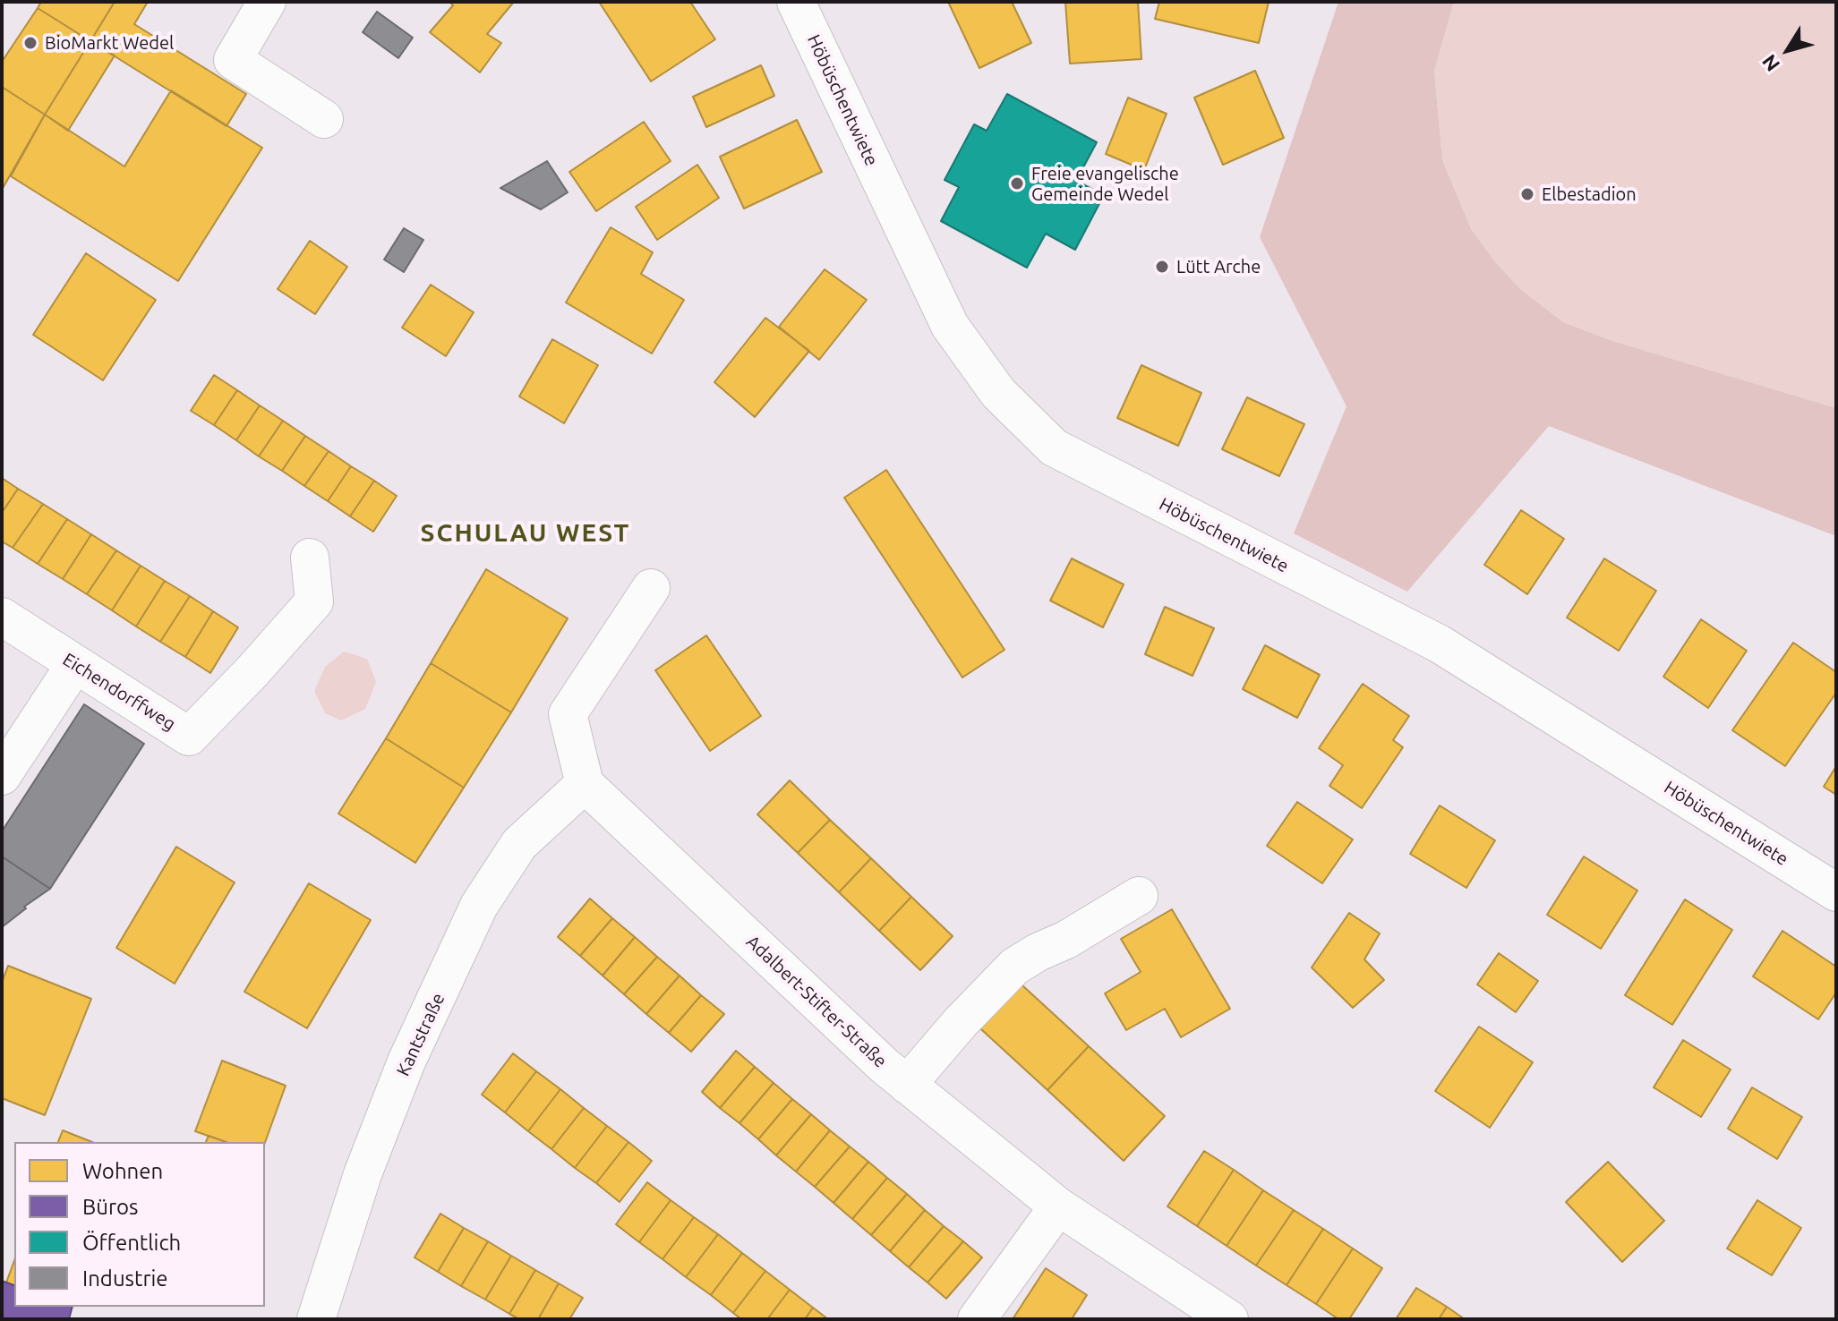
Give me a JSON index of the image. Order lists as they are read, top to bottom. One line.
{"streets":{"street":["Höbüschentwiete","Eichendorffweg","Adalbert-Stifter-Straße","Kantstraße"]},"crossings":[["Adalbert-Stifter-Straße","Kantstraße"]],"districts":["SCHULAU WEST"],"places":["BioMarkt Wedel","Freie evangelische Gemeinde Wedel","Elbestadion","Lütt Arche"],"legend":["Wohnen","Büros","Öffentlich","Industrie"],"north":"bottom left"}
